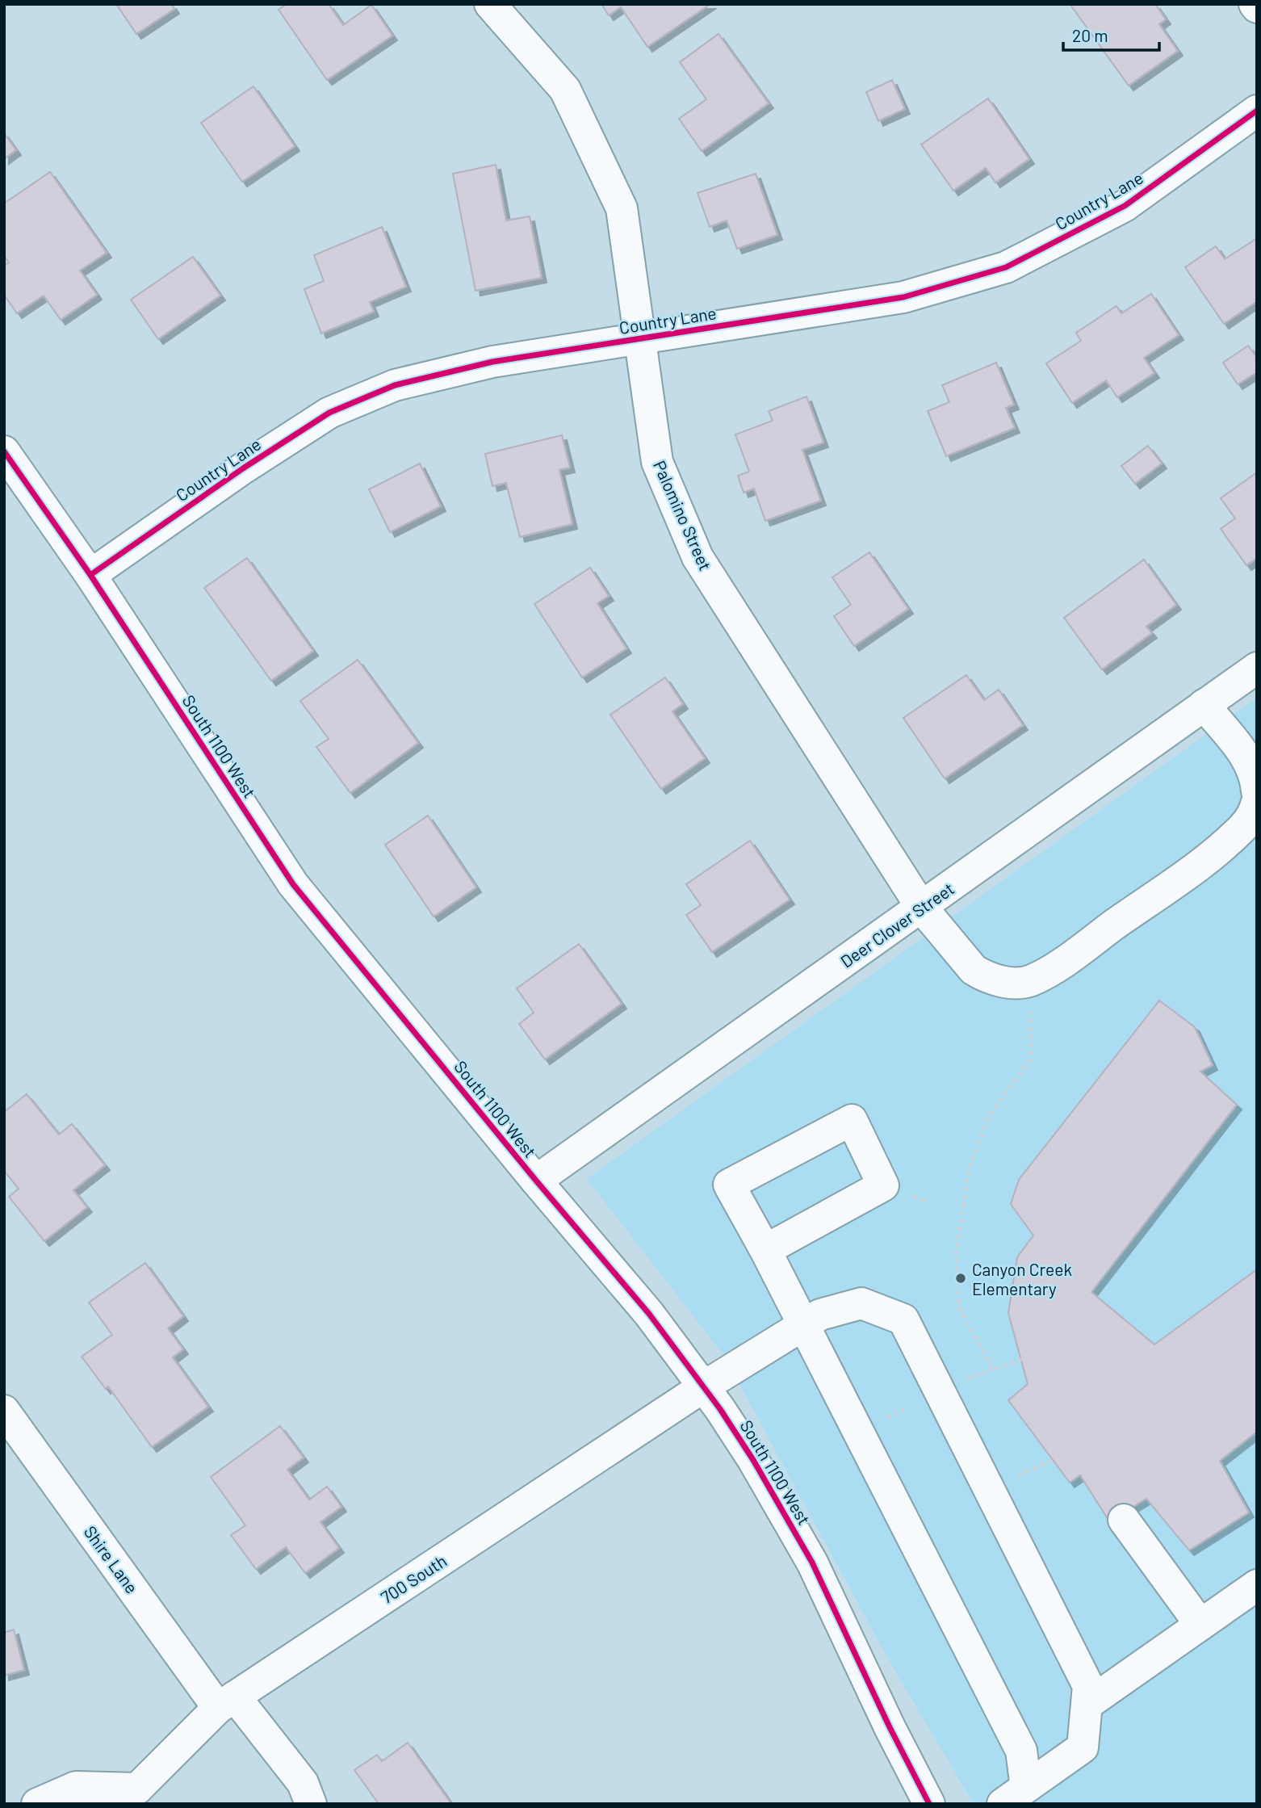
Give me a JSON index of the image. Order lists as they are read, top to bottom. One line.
{"streets":{"street":["Country Lane","Palomino Street","South 1100 West","Deer Clover Street","Shire Lane","700 South"]},"crossings":[["Country Lane","Palomino Street"],["Country Lane","South 1100 West"],["Palomino Street","Deer Clover Street"],["South 1100 West","Deer Clover Street"],["South 1100 West","700 South"],["Shire Lane","700 South"]],"places":["Canyon Creek Elementary"],"scale_bar":"20 m"}
